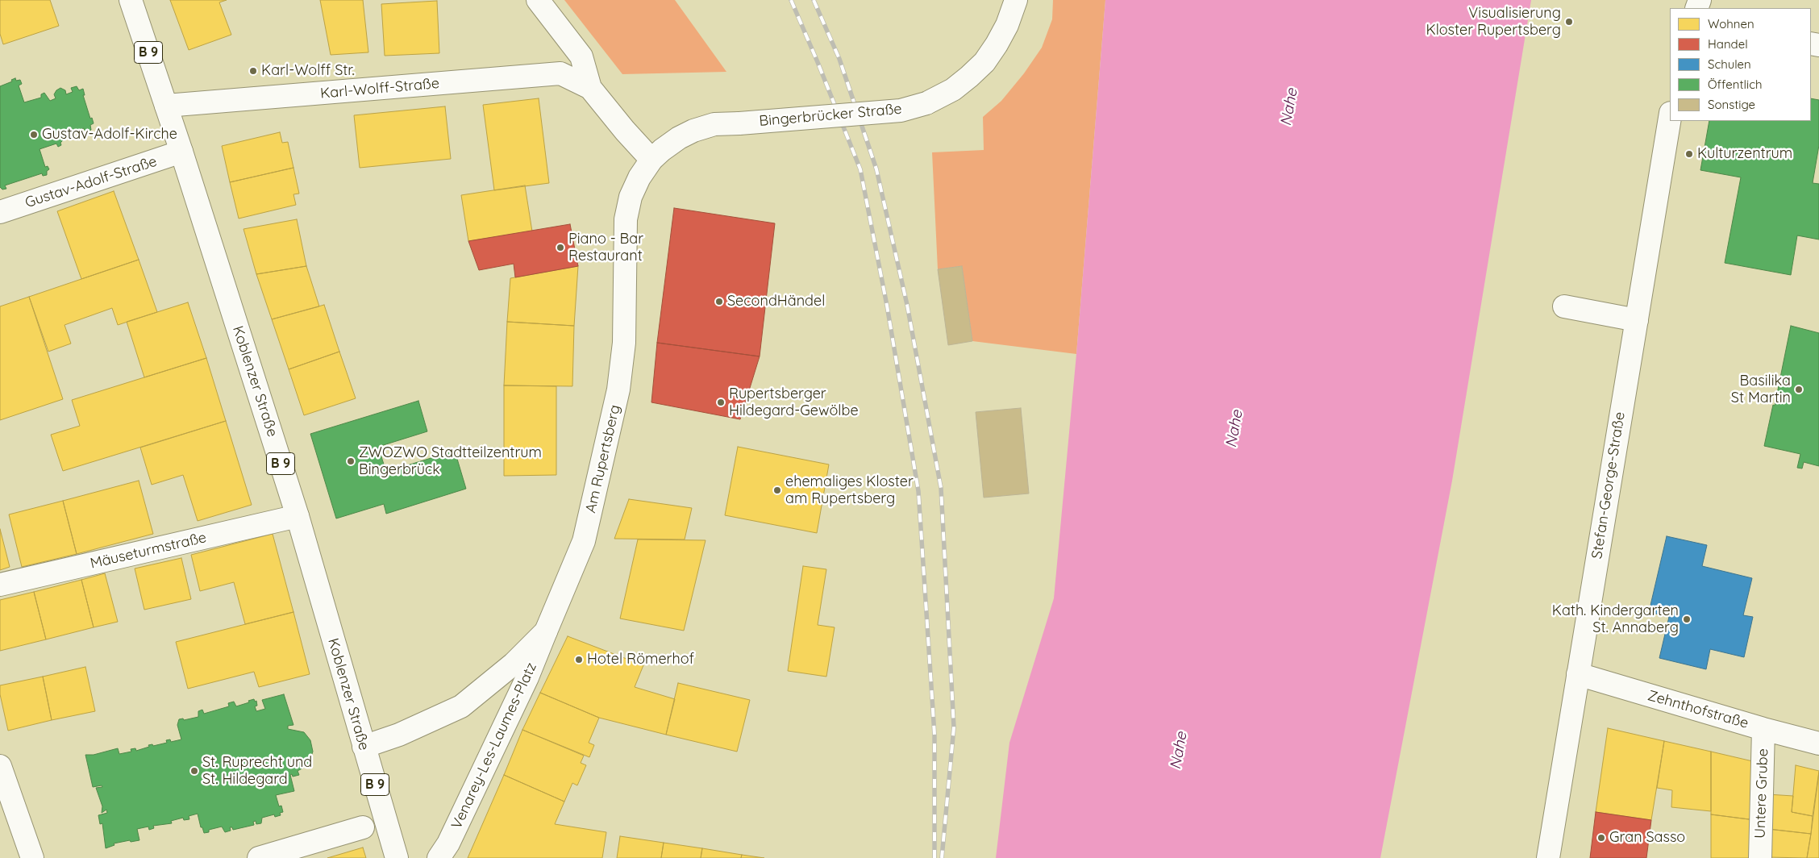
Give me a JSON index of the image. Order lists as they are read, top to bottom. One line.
{"streets":{"main road":["B 9","Karl-Wolff-Straße","Bingerbrücker Straße","Gustav-Adolf-Straße","Koblenzer Straße","Am Rupertsberg","Stefan-George-Straße","Mäuseturmstraße","Zehnthofstraße","Venarey-Les-Laumes-Platz","Untere Grube"]},"crossings":[["Karl-Wolff-Straße","Koblenzer Straße"],["Bingerbrücker Straße","Am Rupertsberg"],["Gustav-Adolf-Straße","Koblenzer Straße"],["Koblenzer Straße","Am Rupertsberg"],["Koblenzer Straße","Mäuseturmstraße"],["Am Rupertsberg","Venarey-Les-Laumes-Platz"],["Stefan-George-Straße","Zehnthofstraße"],["Zehnthofstraße","Untere Grube"]],"water":["Nahe"],"places":["Visualisierung Kloster Rupertsberg","Karl-Wolff Str.","Gustav-Adolf-Kirche","Kulturzentrum","Piano - Bar Restaurant","SecondHändel","Basilika St Martin","Rupertsberger Hildegard-Gewölbe","ZWOZWO Stadtteilzentrum Bingerbrück","ehemaliges Kloster am Rupertsberg","Kath. Kindergarten St. Annaberg","Hotel Römerhof","St. Ruprecht und St. Hildegard","Gran Sasso"],"legend":["Wohnen","Handel","Schulen","Öffentlich","Sonstige"]}
